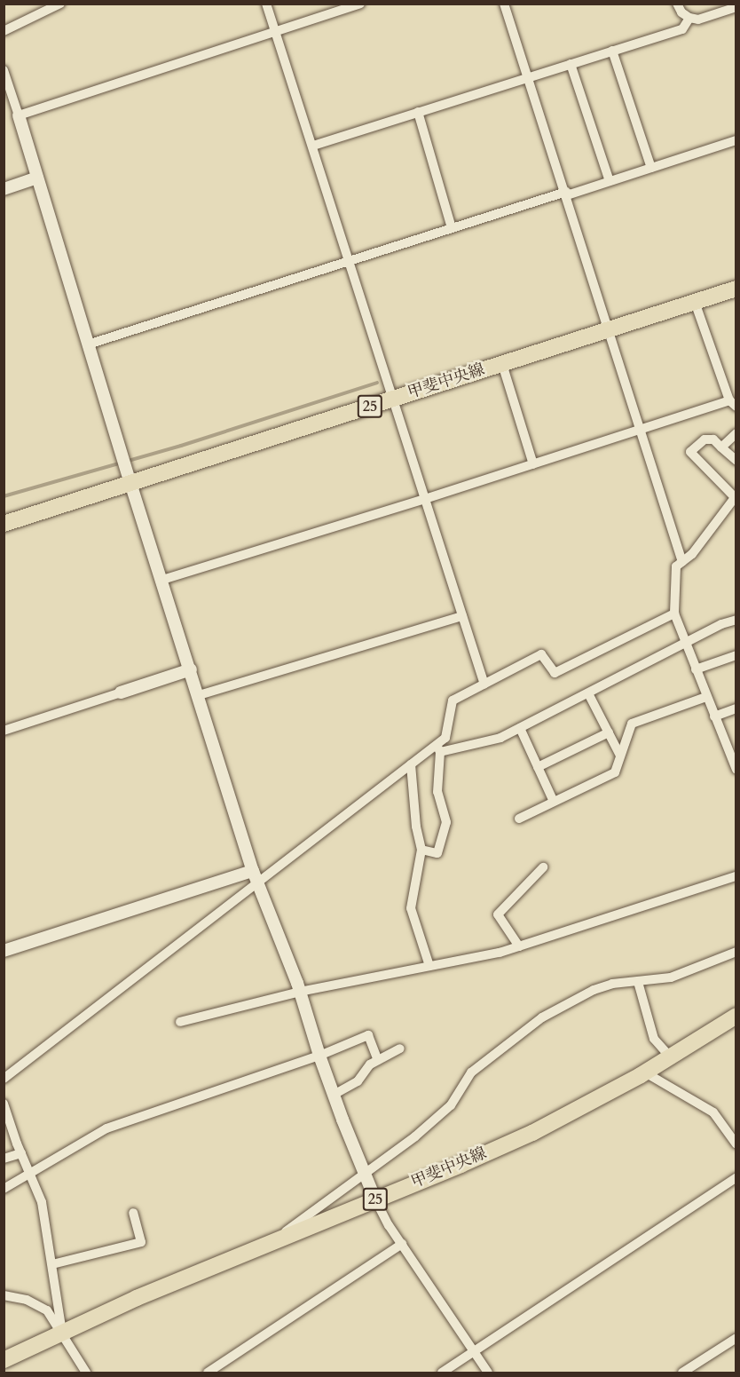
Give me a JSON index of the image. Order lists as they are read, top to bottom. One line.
{"streets":{"main road":["甲斐中央線","25"]}}
